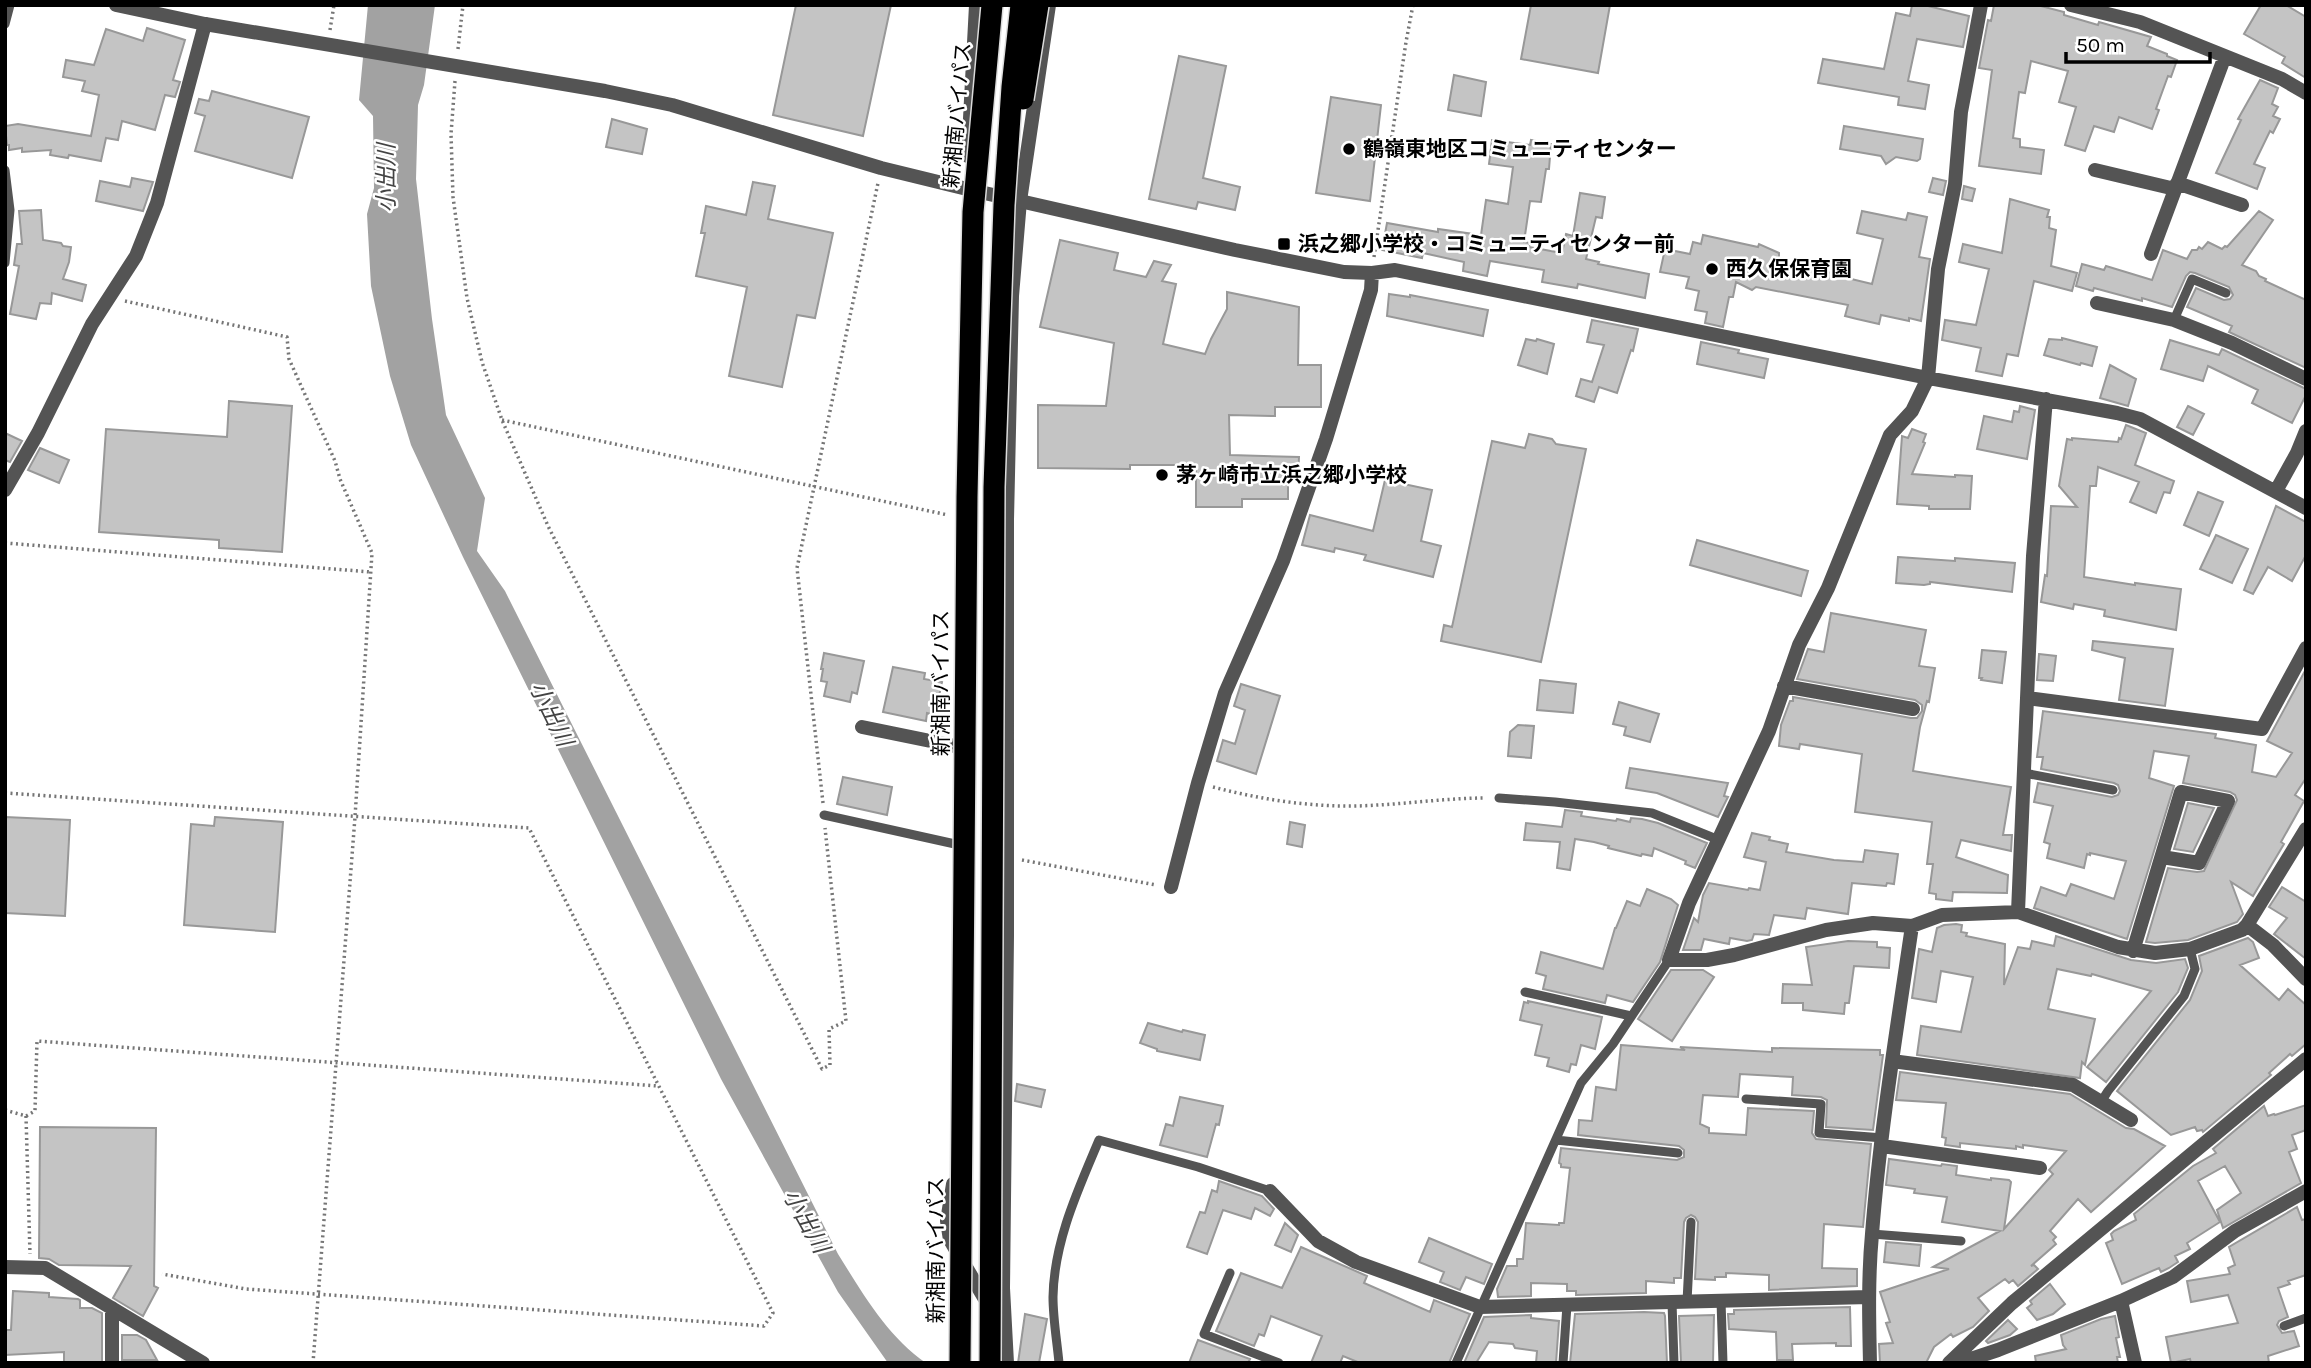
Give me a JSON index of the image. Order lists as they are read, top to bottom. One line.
{"streets":{"highway":["新湘南バイパス"]},"water":["小出川"],"places":{"other":["鶴嶺東地区コミュニティセンター","西久保保育園","茅ヶ崎市立浜之郷小学校"],"transit":["浜之郷小学校・コミュニティセンター前"]},"scale_bar":"50 m"}
